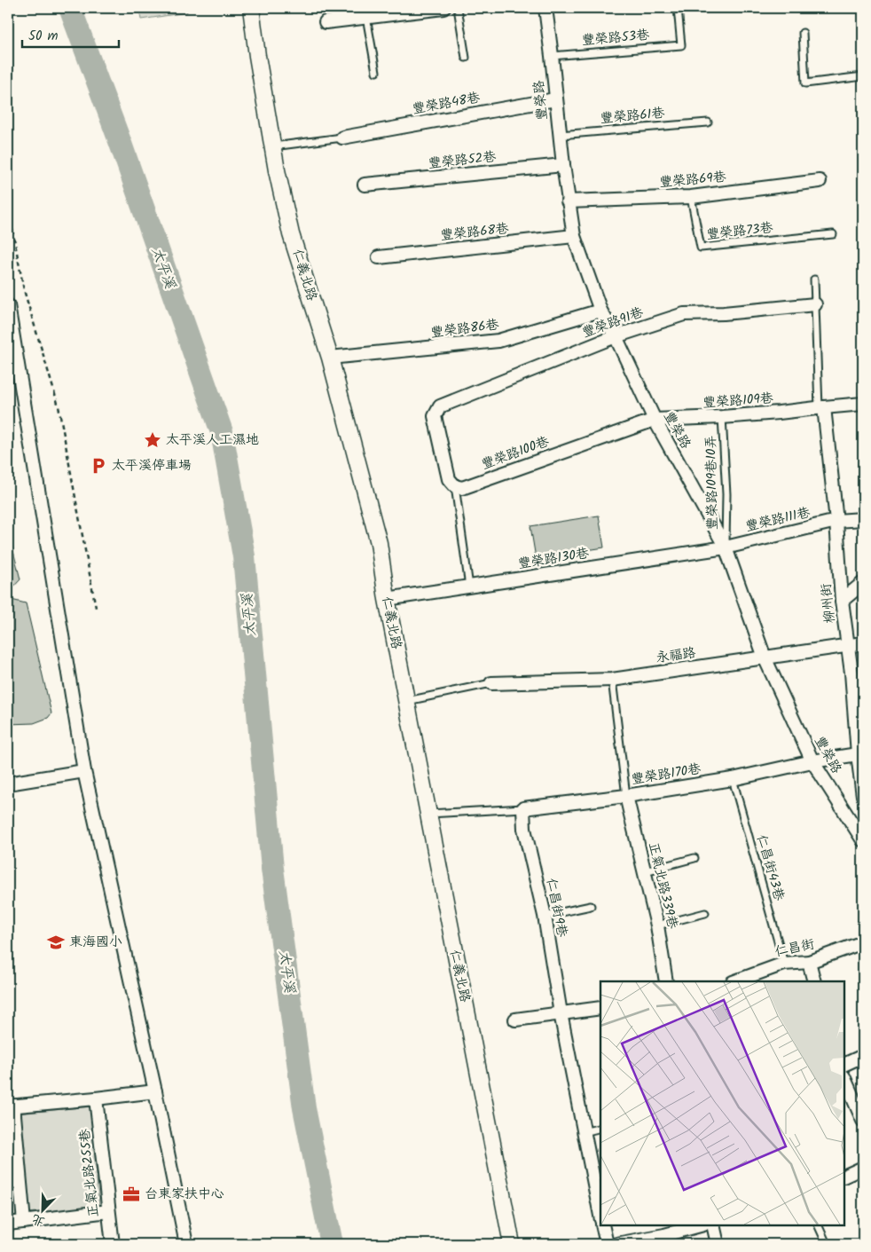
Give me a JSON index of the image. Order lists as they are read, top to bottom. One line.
{"streets":{"street":["豐榮路","豐榮路48巷","豐榮路52巷","豐榮路69巷","豐榮路68巷","仁義北路","豐榮路91巷","豐榮路86巷","豐榮路109巷","豐榮路100巷","豐榮路111巷","豐榮路130巷","柳州街","永福路","豐榮路170巷","正氣北路339巷","仁昌街9巷","仁昌街","正氣北路255巷"],"lane":["豐榮路53巷","豐榮路61巷","豐榮路73巷","豐榮路109巷10弄","仁昌街43巷"]},"crossings":[["豐榮路53巷","豐榮路"],["豐榮路","豐榮路48巷"],["豐榮路","豐榮路61巷"],["豐榮路","豐榮路52巷"],["豐榮路","豐榮路69巷"],["豐榮路","豐榮路68巷"],["豐榮路","豐榮路91巷"],["豐榮路","豐榮路86巷"],["豐榮路","豐榮路109巷"],["豐榮路","豐榮路100巷"],["豐榮路","豐榮路109巷10弄"],["豐榮路","豐榮路111巷"],["豐榮路","豐榮路130巷"],["豐榮路","永福路"],["豐榮路","豐榮路170巷"],["豐榮路69巷","豐榮路73巷"],["仁義北路","豐榮路86巷"],["仁義北路","豐榮路130巷"],["豐榮路91巷","豐榮路100巷"],["豐榮路109巷","豐榮路100巷"],["豐榮路109巷","豐榮路109巷10弄"],["豐榮路109巷","柳州街"],["豐榮路109巷10弄","豐榮路111巷"],["豐榮路109巷10弄","豐榮路130巷"],["豐榮路111巷","豐榮路130巷"],["豐榮路111巷","柳州街"],["柳州街","永福路"],["柳州街","豐榮路170巷"],["豐榮路170巷","仁昌街43巷"],["豐榮路170巷","正氣北路339巷"],["豐榮路170巷","仁昌街9巷"],["仁昌街43巷","仁昌街"]],"water":["太平溪"],"places":{"place":["太平溪人工濕地"],"parking":["太平溪停車場"],"school or university":["東海國小"],"office":["台東家扶中心"]},"scale_bar":"50 m","north":"bottom left"}
